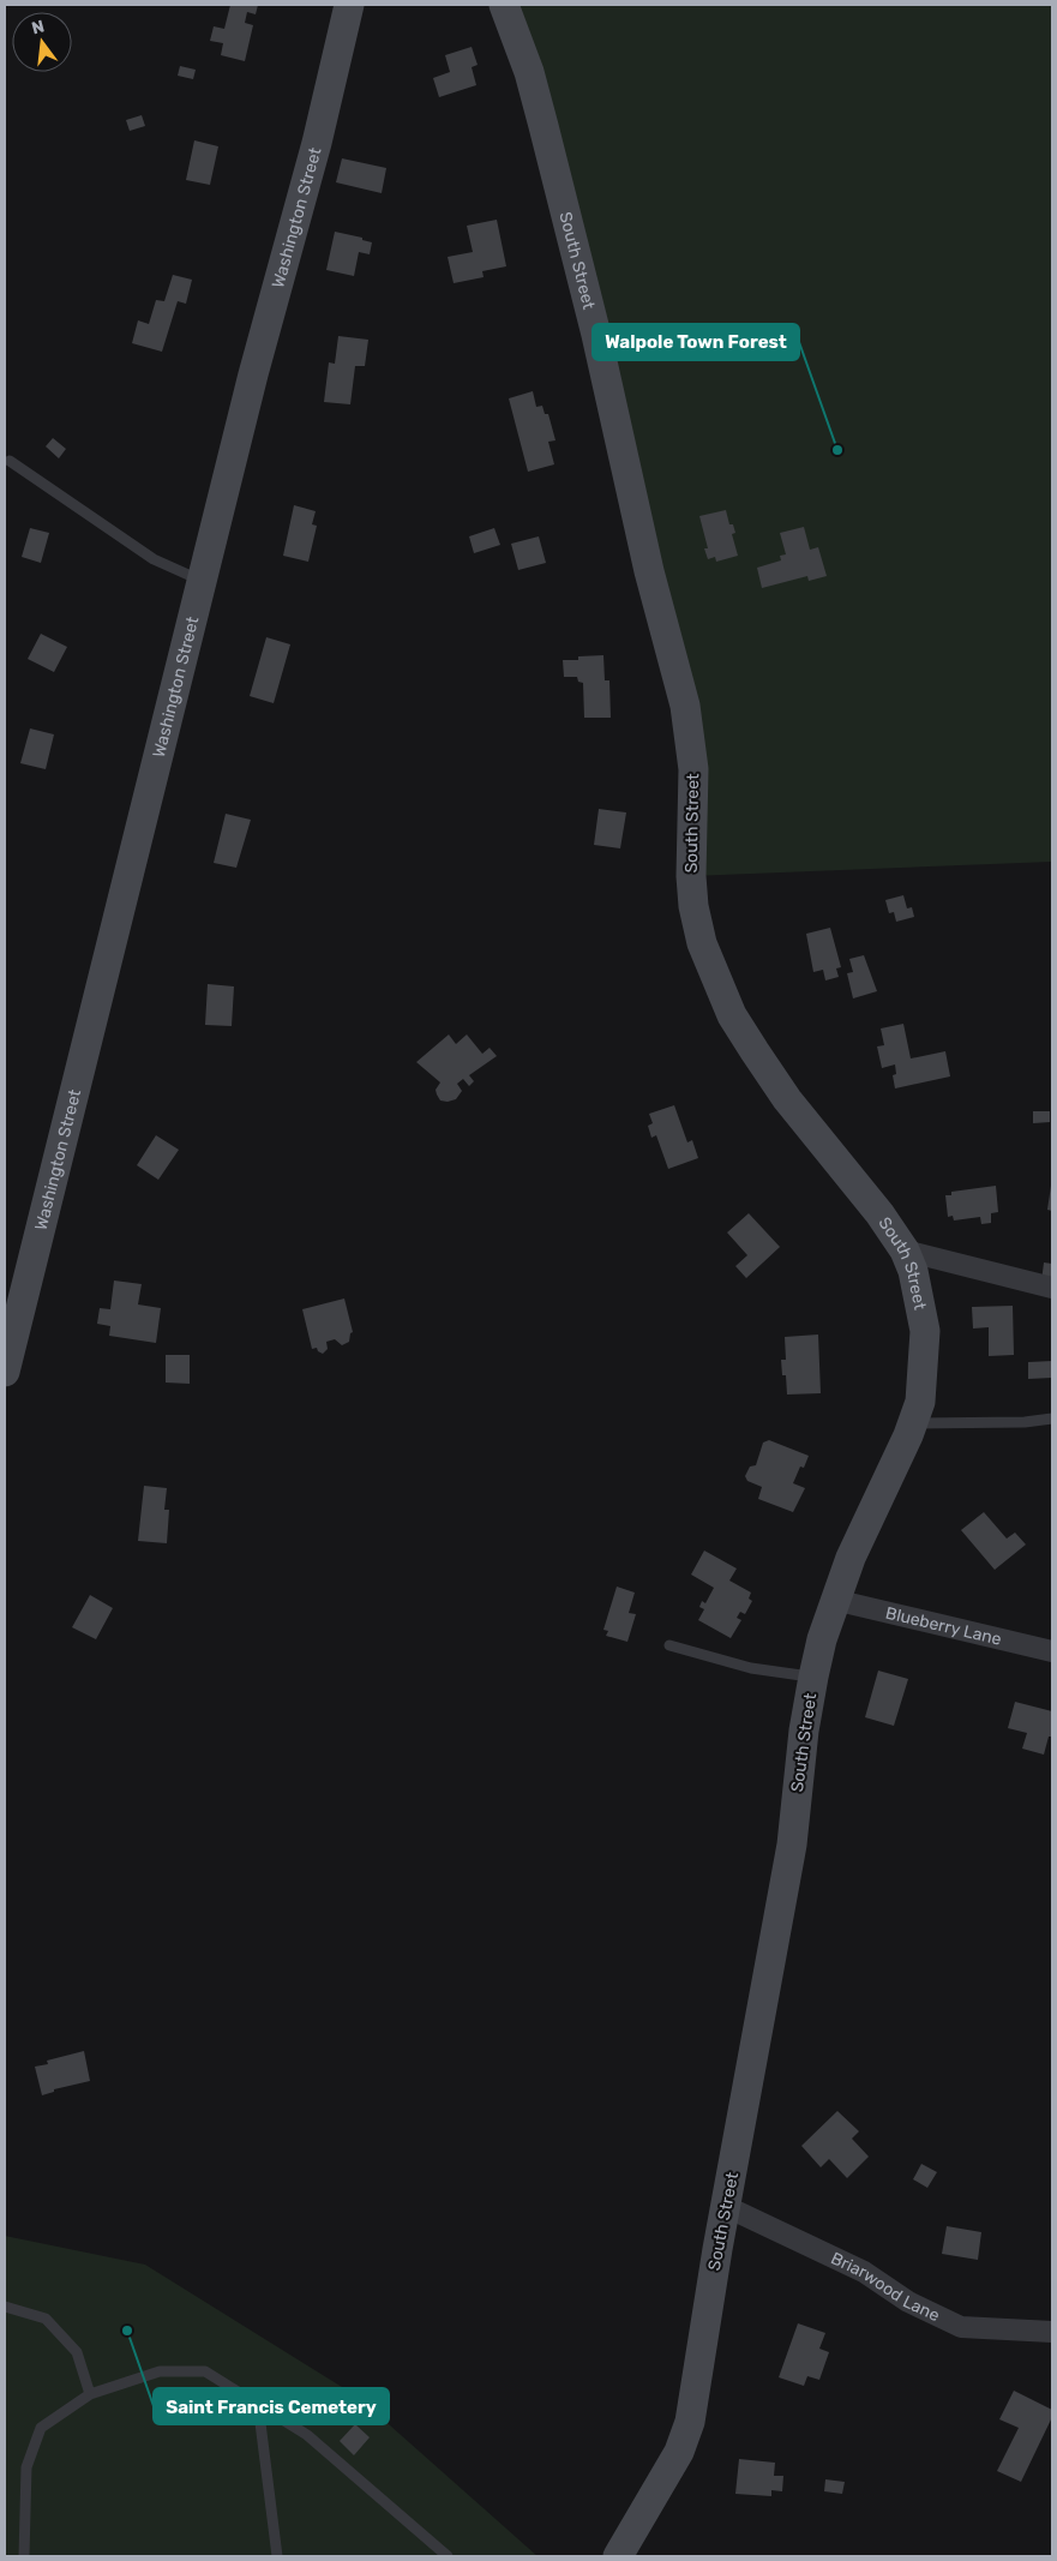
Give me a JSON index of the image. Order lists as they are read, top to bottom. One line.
{"streets":{"street":["Washington Street","South Street","Blueberry Lane","Briarwood Lane"]},"crossings":[["South Street","Blueberry Lane"],["South Street","Briarwood Lane"]],"places":["Walpole Town Forest","Saint Francis Cemetery"],"north":"top"}
